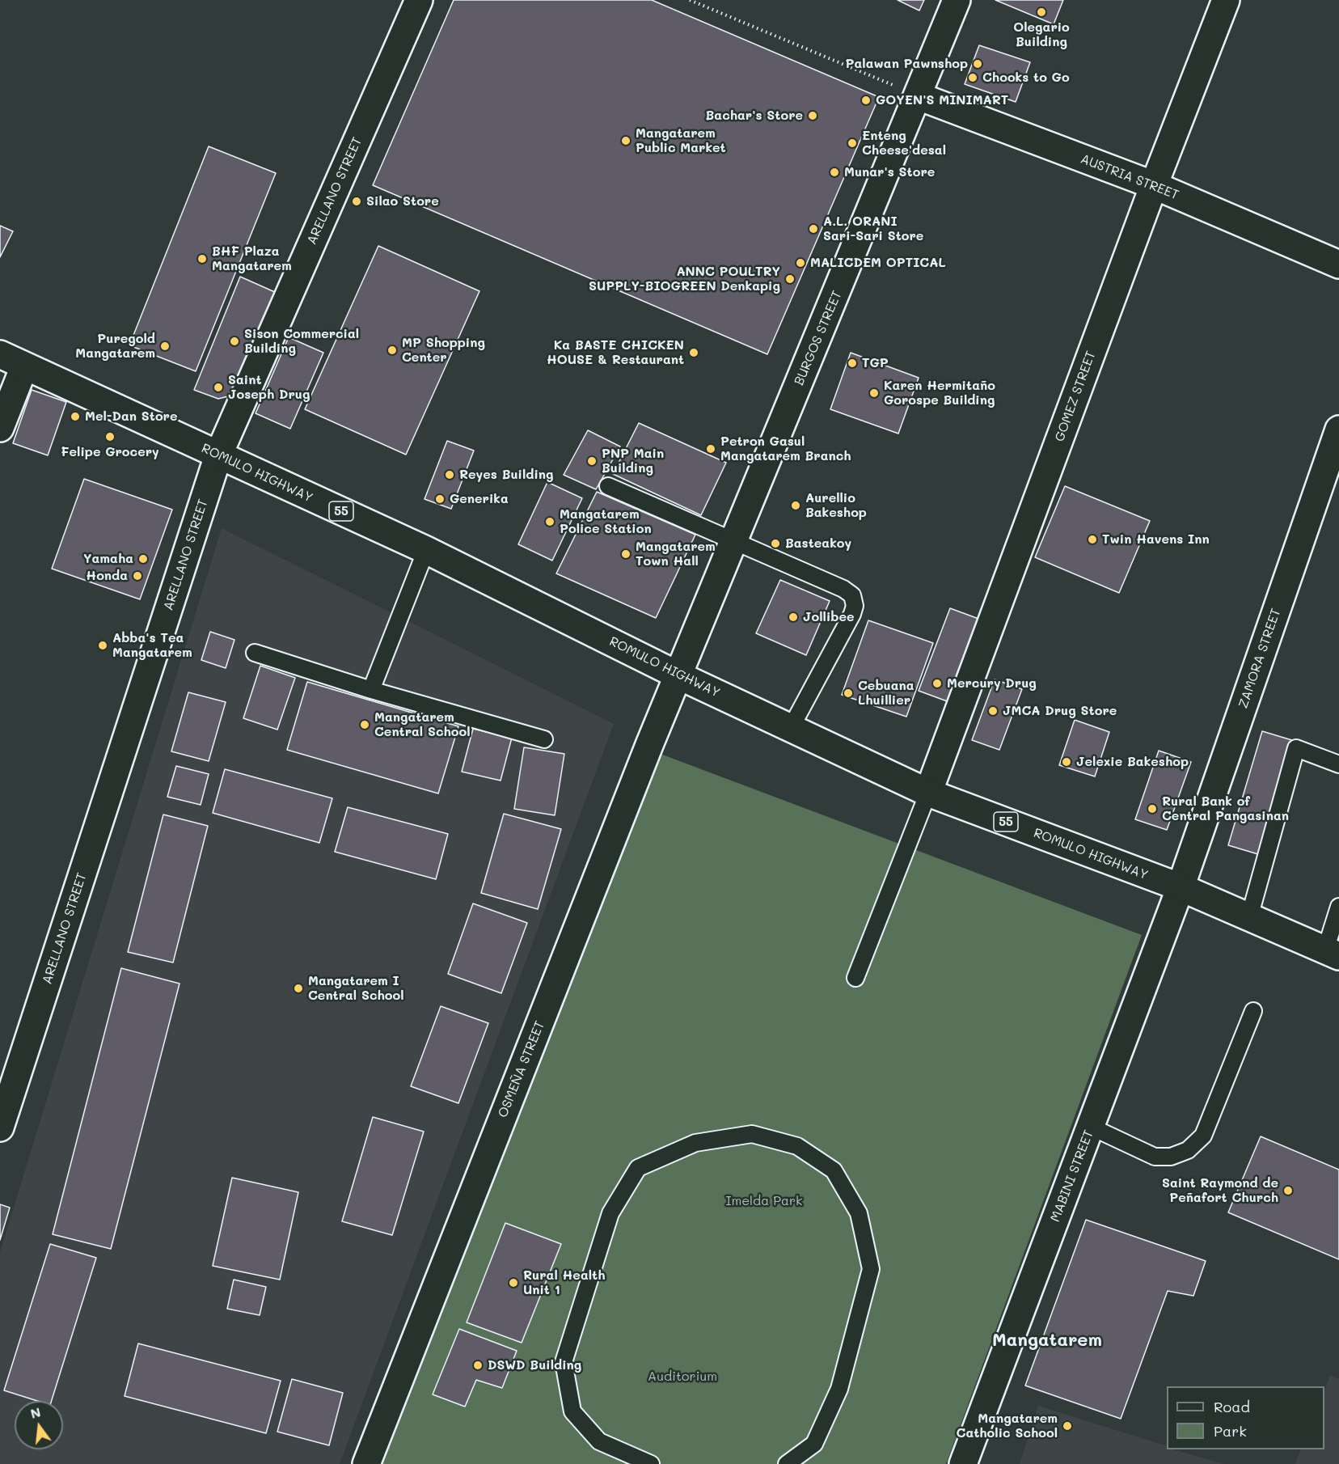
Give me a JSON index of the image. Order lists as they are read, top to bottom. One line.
{"streets":{"main road":["AUSTRIA STREET","ARELLANO STREET","BURGOS STREET","GOMEZ STREET","ROMULO HIGHWAY","55","ZAMORA STREET","OSMEÑA STREET","MABINI STREET"]},"crossings":[["AUSTRIA STREET","BURGOS STREET"],["AUSTRIA STREET","GOMEZ STREET"],["ARELLANO STREET","ROMULO HIGHWAY"],["BURGOS STREET","ROMULO HIGHWAY"],["BURGOS STREET","OSMEÑA STREET"],["GOMEZ STREET","ROMULO HIGHWAY"],["ROMULO HIGHWAY","ZAMORA STREET"],["ROMULO HIGHWAY","OSMEÑA STREET"],["ROMULO HIGHWAY","MABINI STREET"],["ZAMORA STREET","MABINI STREET"]],"districts":["Mangatarem"],"parks":["Imelda Park","Auditorium"],"places":["Olegario Building","Palawan Pawnshop","Chooks to Go","GOYEN'S MINIMART","Bachar's Store","Mangatarem Public Market","Enteng Cheese'desal","Munar's Store","Silao Store","A.L. ORANI Sari-Sari Store","BHF Plaza Mangatarem","MALICDEM OPTICAL","ANNC POULTRY SUPPLY-BIOGREEN Denkapig","Sison Commercial Building","Puregold Mangatarem","MP Shopping Center","Ka BASTE CHICKEN HOUSE & Restaurant","TGP","Saint Joseph Drug","Karen Hermitaño Gorospe Building","Mel-Dan Store","Felipe Grocery","Petron Gasul Mangatarem Branch","PNP Main Building","Reyes Building","Generika","Aurellio Bakeshop","Mangatarem Police Station","Twin Havens Inn","Basteakoy","Mangatarem Town Hall","Yamaha","Honda","Jollibee","Abba's Tea Mangatarem","Mercury Drug","Cebuana Lhuillier","JMCA Drug Store","Mangatarem Central School","Jelexie Bakeshop","Rural Bank of Central Pangasinan","Mangatarem I Central School","Saint Raymond de Peñafort Church","Rural Health Unit 1","DSWD Building","Mangatarem Catholic School"],"legend":["Road","Park"],"north":"top"}
